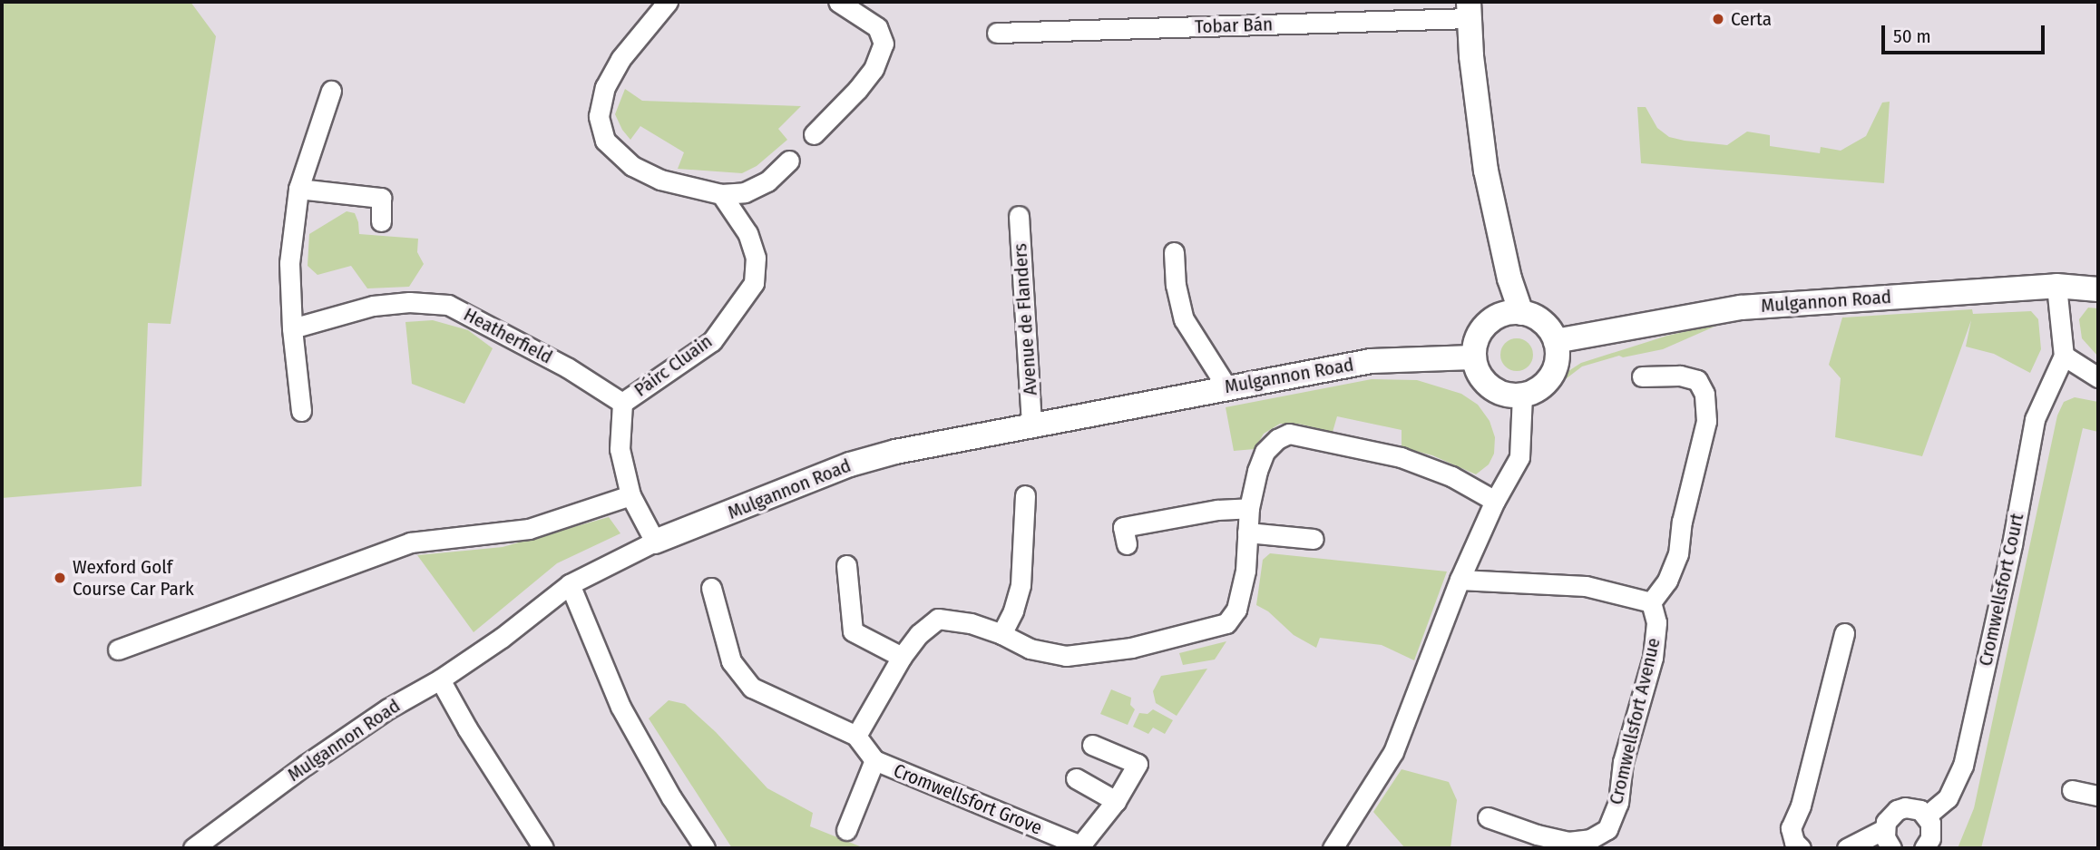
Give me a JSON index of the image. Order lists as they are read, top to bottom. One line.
{"streets":{"street":["Tobar Bán","Mulgannon Road","Avenue de Flanders","Heatherfield","Páirc Cluain","Cromwellsfort Court","Cromwellsfort Avenue","Cromwellsfort Grove"]},"crossings":[["Mulgannon Road","Avenue de Flanders"],["Heatherfield","Páirc Cluain"]],"places":["Certa","Wexford Golf Course Car Park"],"scale_bar":"50 m"}
